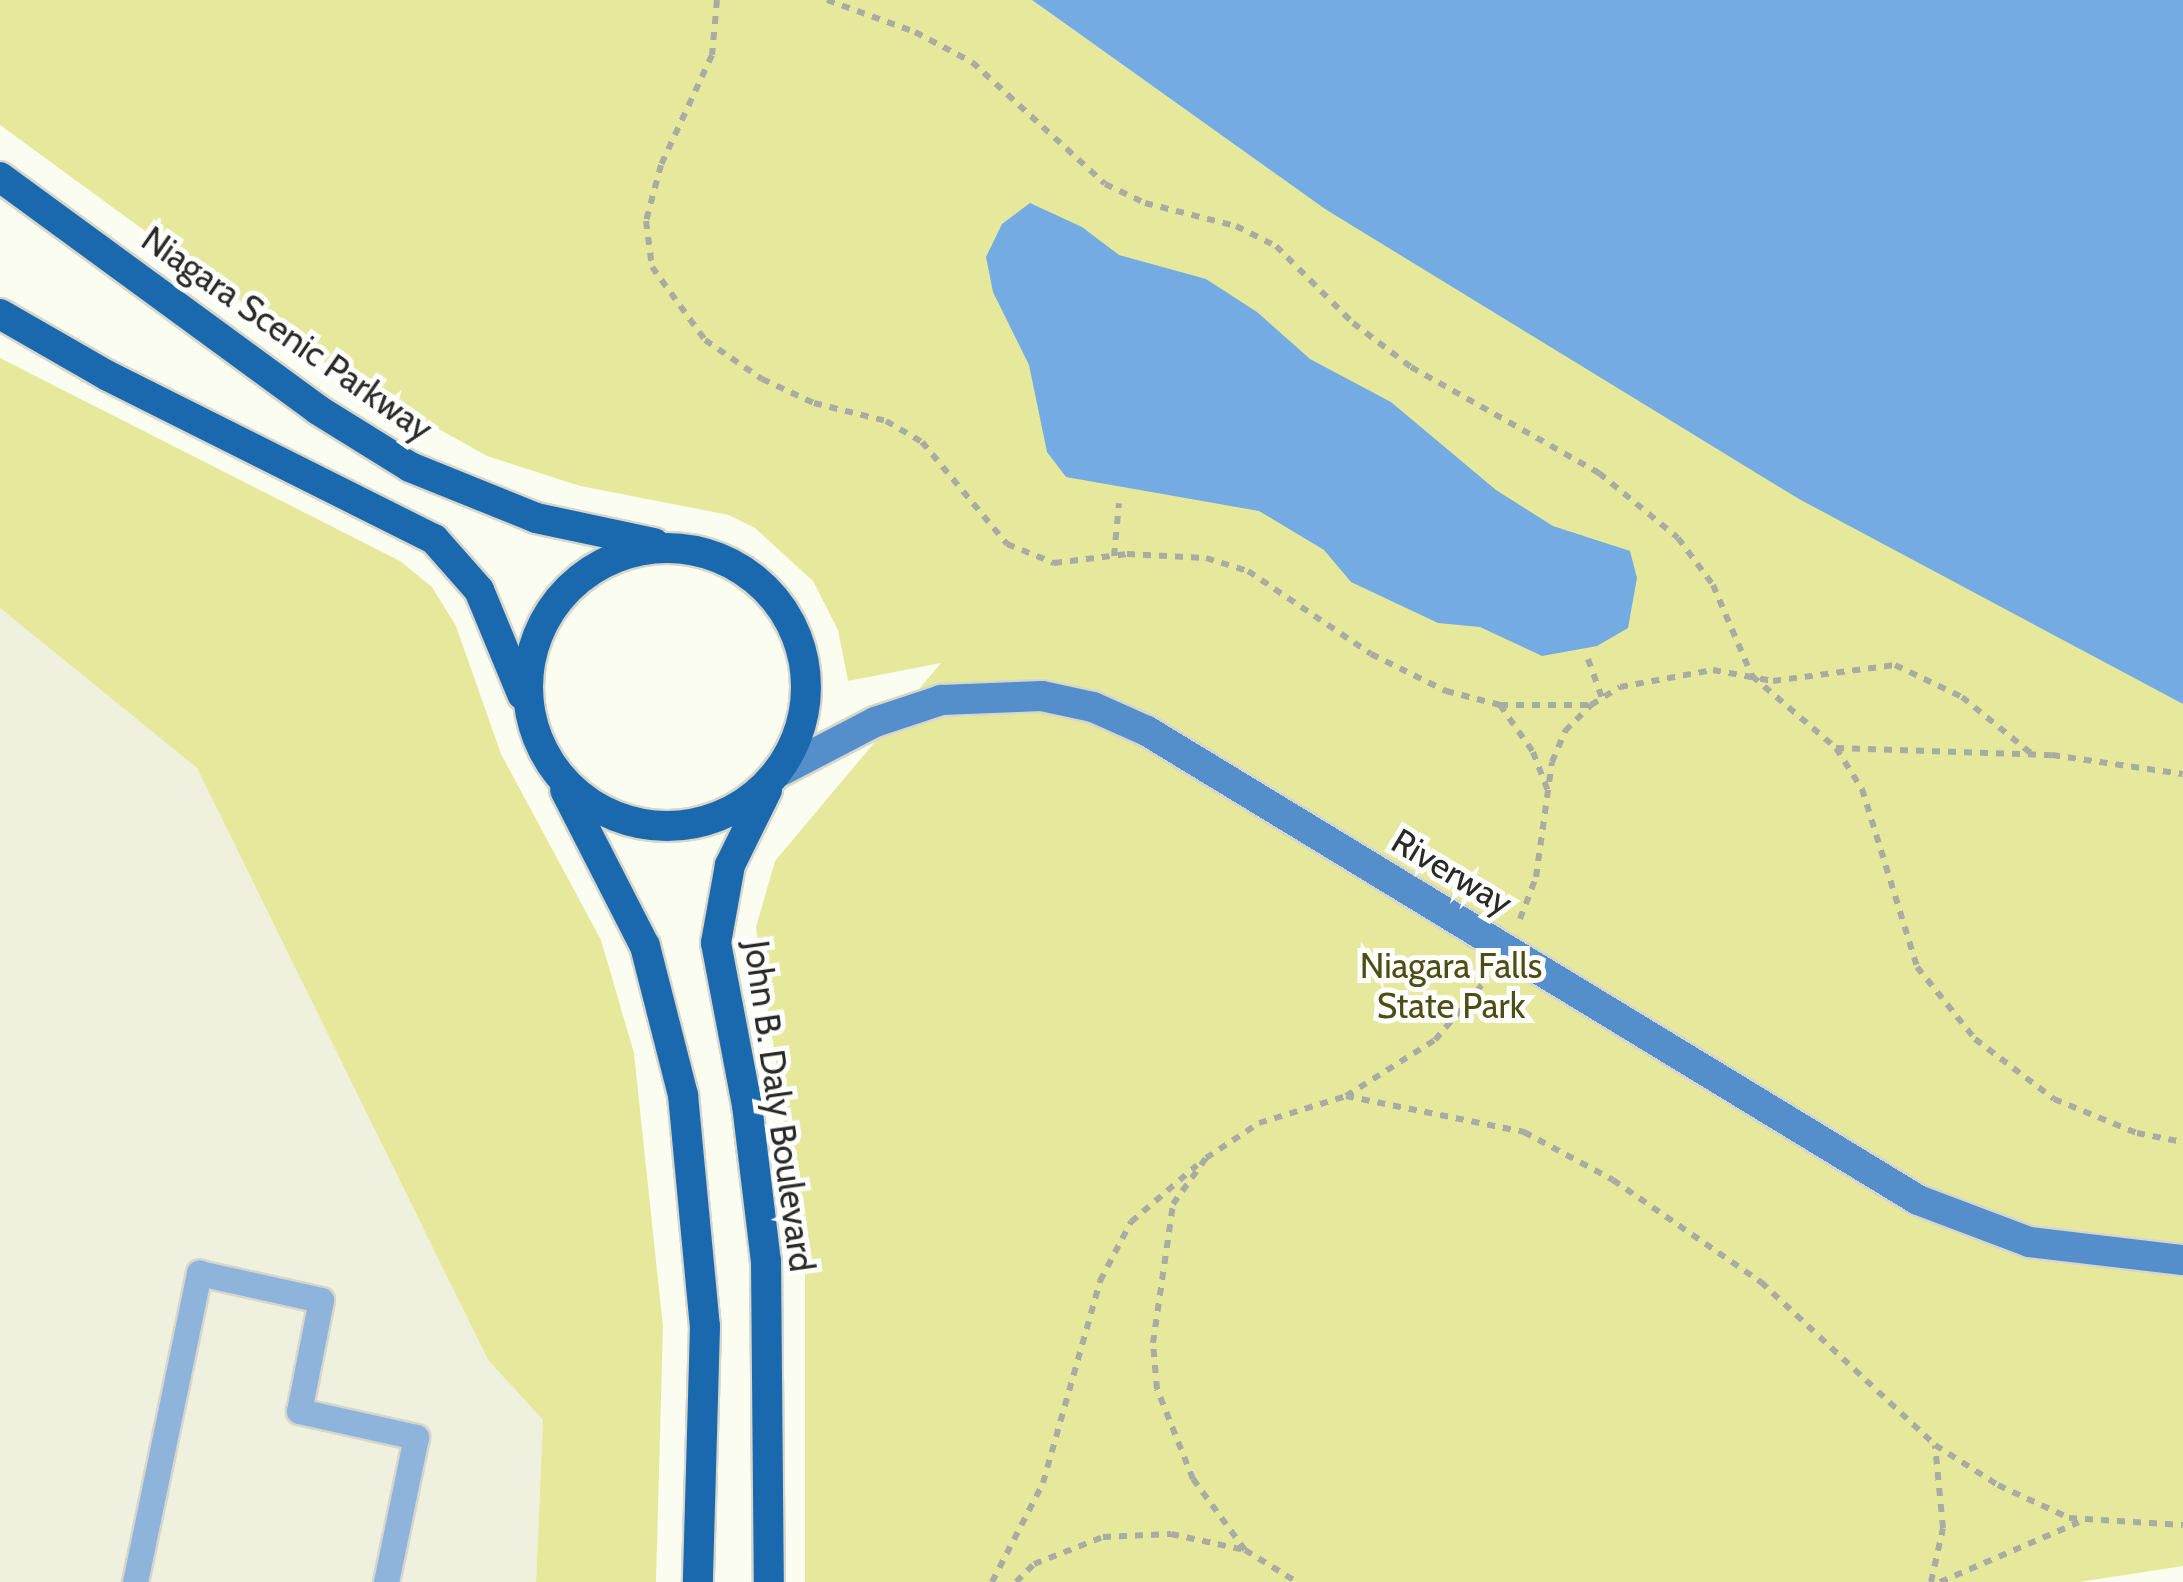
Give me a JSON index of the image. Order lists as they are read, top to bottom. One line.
{"streets":{"highway":["Niagara Scenic Parkway","John B. Daly Boulevard"],"main road":["Riverway"]},"crossings":[["Niagara Scenic Parkway","Riverway"],["Niagara Scenic Parkway","John B. Daly Boulevard"],["Riverway","John B. Daly Boulevard"]],"parks":["Niagara Falls State Park"]}
